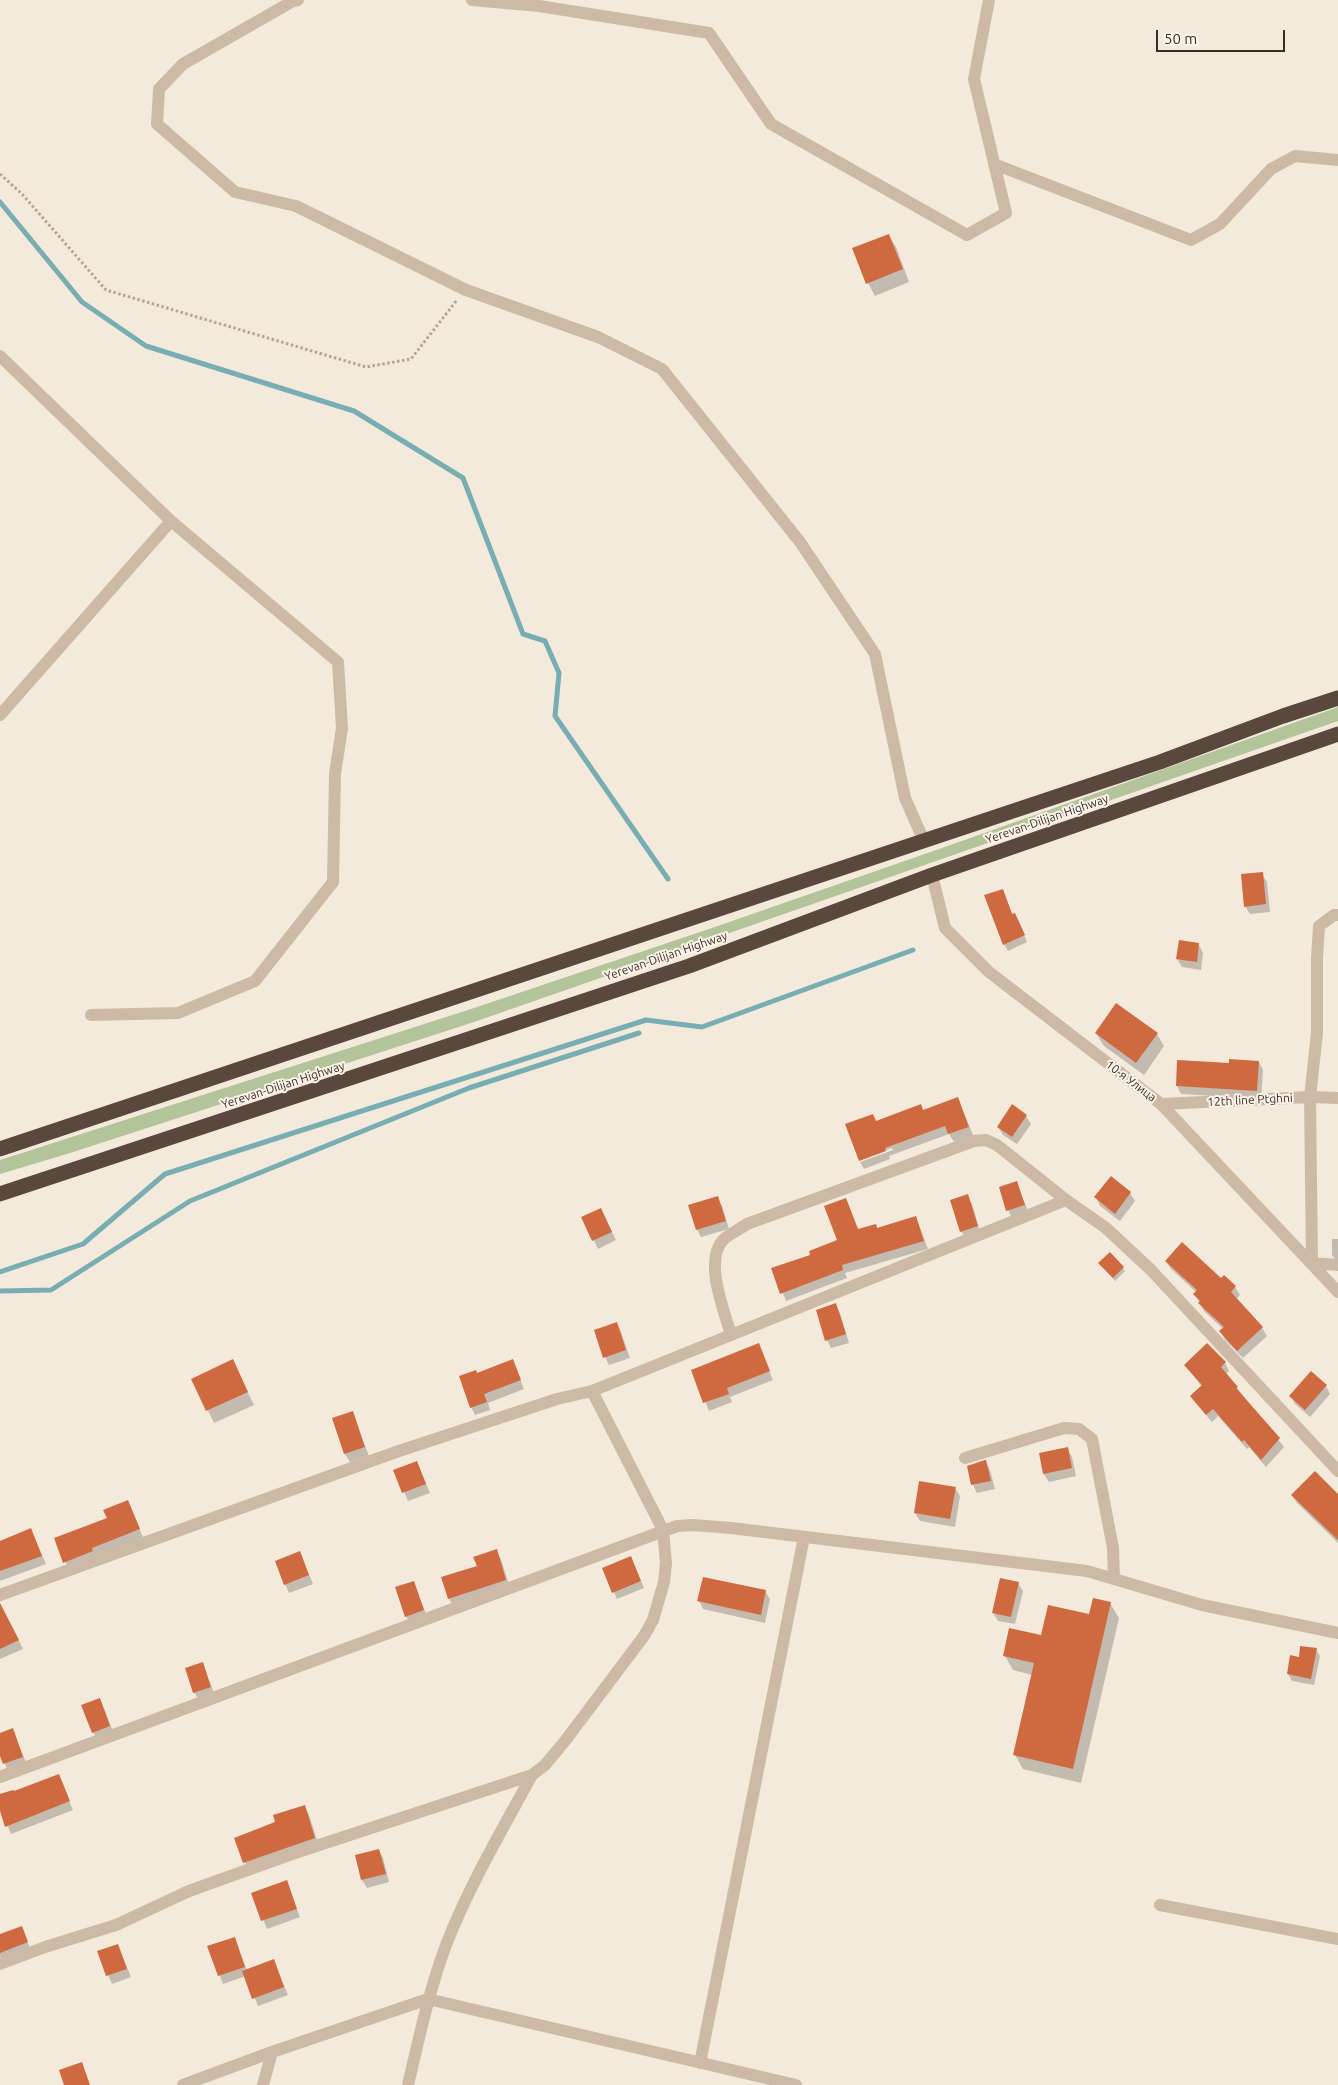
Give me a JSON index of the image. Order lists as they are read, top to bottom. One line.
{"streets":{"highway":["Yerevan-Dilijan Highway"],"street":["10-я Улица","12th line Ptghni"]},"crossings":[["Yerevan-Dilijan Highway","10-я Улица"],["10-я Улица","12th line Ptghni"]],"scale_bar":"50 m"}
